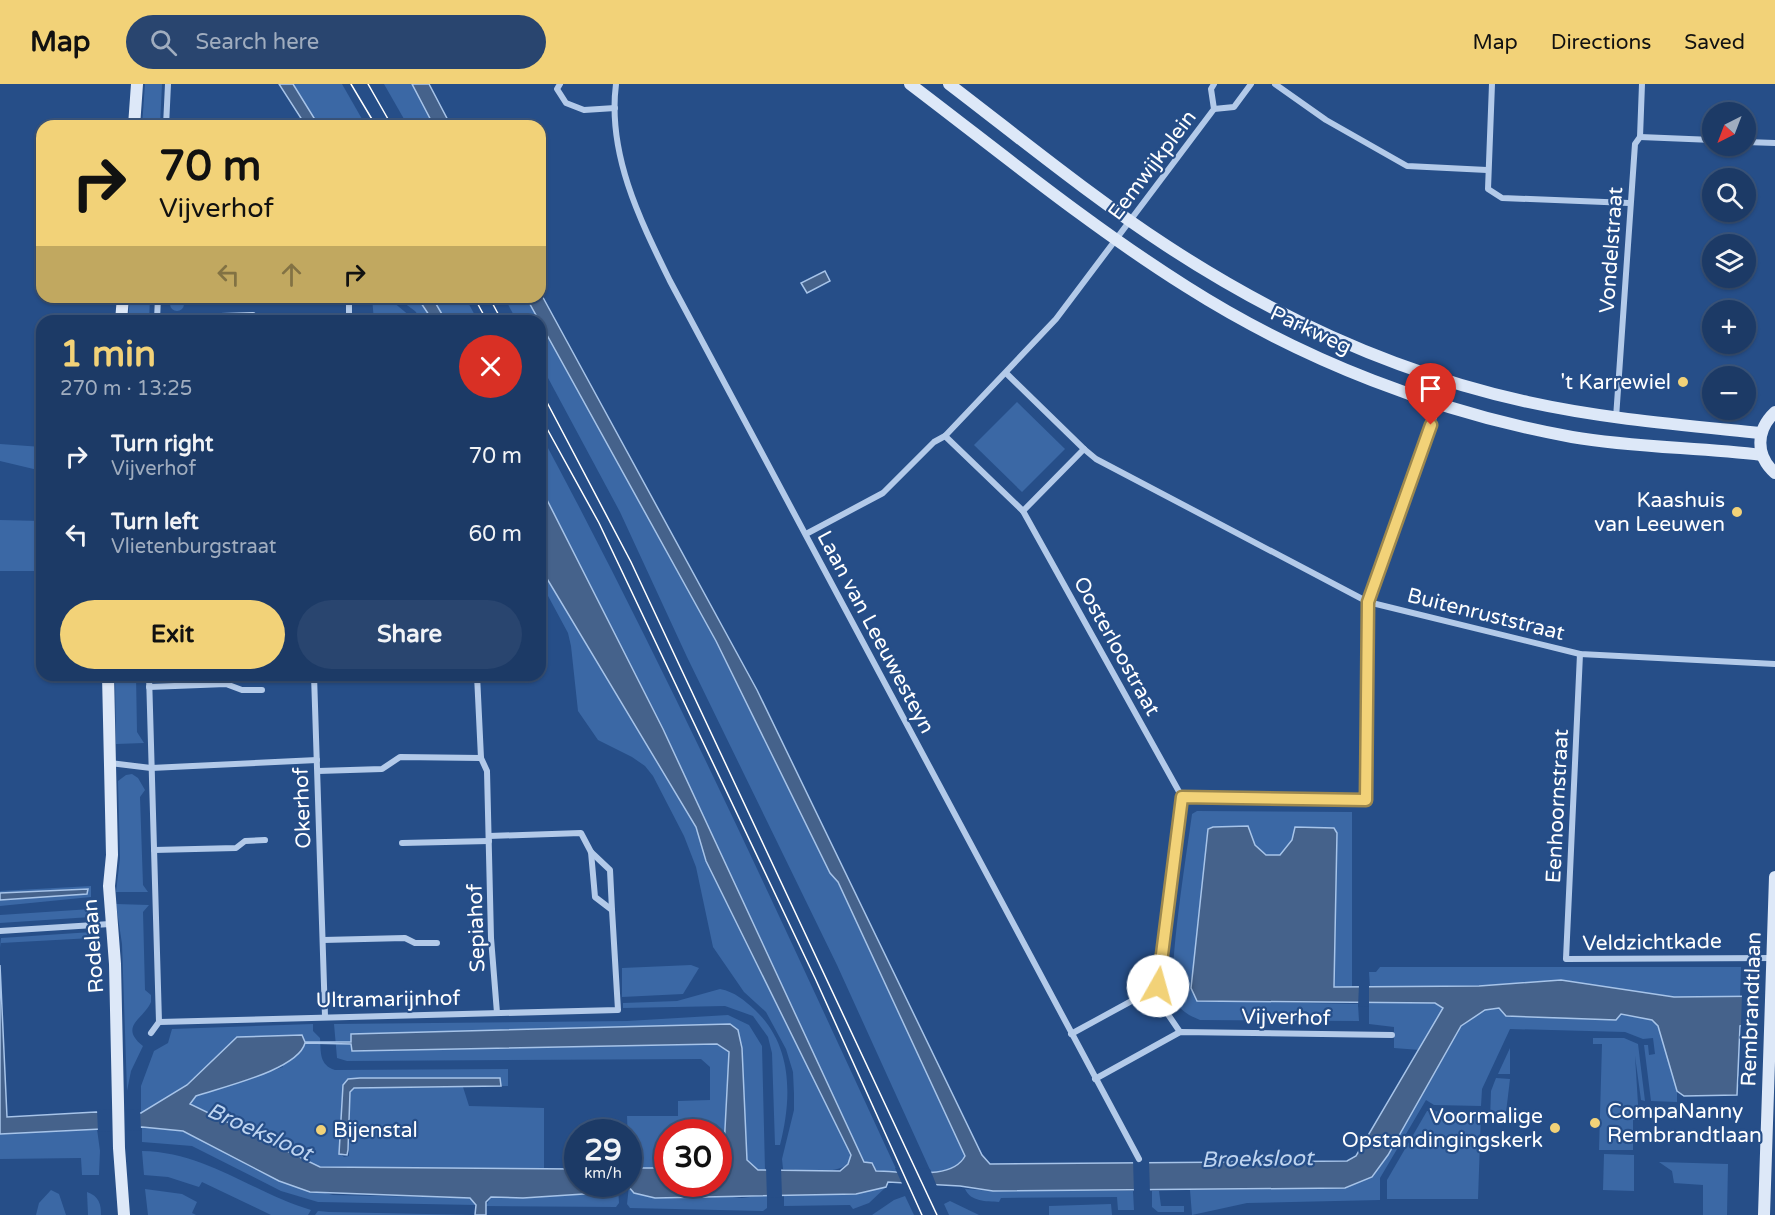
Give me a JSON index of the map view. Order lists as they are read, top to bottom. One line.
{"streets":{"street":["Eemwijkplein","Vondelstraat","Parkweg","Buitenruststraat","Laan van Leeuwesteyn","Oosterloostraat","Eenhoornstraat","Okerhof","Sepiahof","Veldzichtkade","Rodelaan","Ultramarijnhof","Rembrandtlaan","Vijverhof"]},"crossings":[["Eemwijkplein","Parkweg"],["Eemwijkplein","Buitenruststraat"],["Eemwijkplein","Laan van Leeuwesteyn"],["Eemwijkplein","Oosterloostraat"],["Vondelstraat","Parkweg"],["Buitenruststraat","Eenhoornstraat"],["Laan van Leeuwesteyn","Vijverhof"],["Eenhoornstraat","Veldzichtkade"],["Okerhof","Ultramarijnhof"],["Sepiahof","Ultramarijnhof"],["Veldzichtkade","Rembrandtlaan"]],"water":["Broeksloot"],"places":["'t Karrewiel","Kaashuis van Leeuwen","CompaNanny Rembrandtlaan","Voormalige Opstandingingskerk","Bijenstal"],"north":"bottom left","page":{"header":"Map","search":"Search here","nav":["Map","Directions","Saved"],"map_buttons":["+","−"],"turn":["70 m","Vijverhof"],"heading":["1 min","270 m · 13:25"],"list":[{"name":"Turn right","note":"Vijverhof","value":"70 m"},{"name":"Turn left","note":"Vlietenburgstraat","value":"60 m"}],"buttons":["Exit","Share"],"speed":"29 km/h","limit":"30"}}
